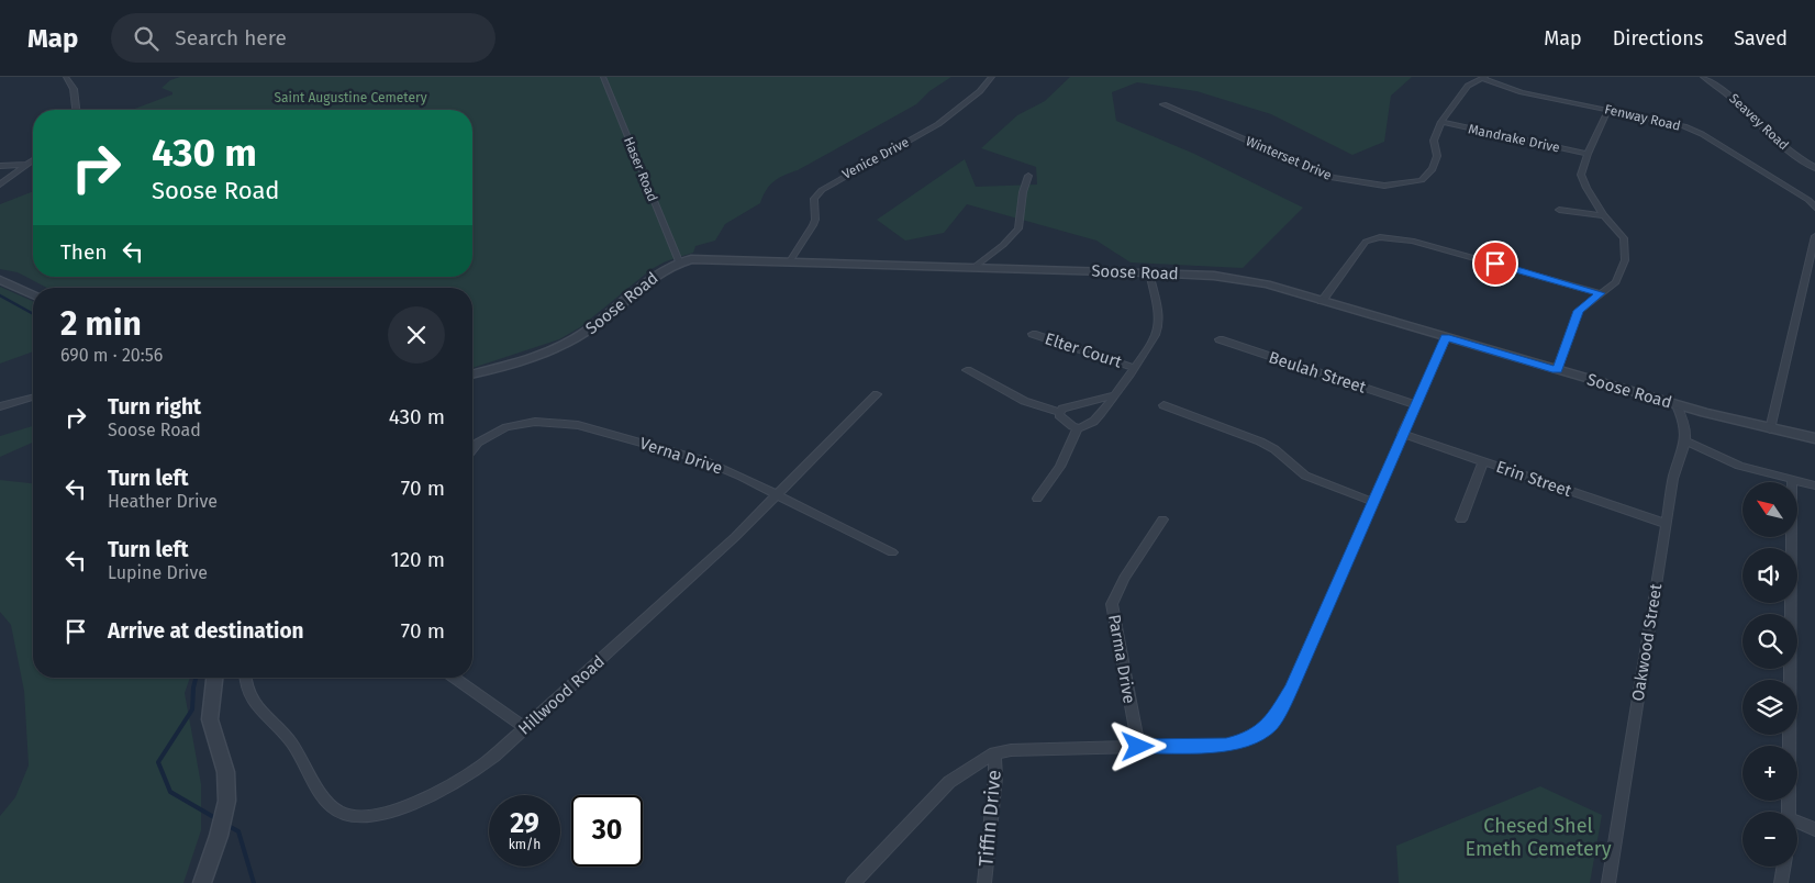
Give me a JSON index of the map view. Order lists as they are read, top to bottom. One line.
{"streets":{"street":["Fenway Road","Seavey Road","Mandrake Drive","Venice Drive","Winterset Drive","Haser Road","Soose Road","Elter Court","Beulah Street","Verna Drive","Erin Street","Oakwood Street","Parma Drive","Hillwood Road","Tiffin Drive"]},"crossings":[["Fenway Road","Winterset Drive"],["Mandrake Drive","Winterset Drive"],["Venice Drive","Soose Road"],["Haser Road","Soose Road"],["Verna Drive","Hillwood Road"],["Erin Street","Oakwood Street"]],"parks":["Saint Augustine Cemetery","Chesed Shel Emeth Cemetery"],"north":"top left","page":{"header":"Map","search":"Search here","nav":["Map","Directions","Saved"],"turn":["430 m","Soose Road"],"then":"Then","heading":["2 min","690 m · 20:56"],"list":[{"name":"Turn right","note":"Soose Road","value":"430 m"},{"name":"Turn left","note":"Heather Drive","value":"70 m"},{"name":"Turn left","note":"Lupine Drive","value":"120 m"},{"name":"Arrive at destination","value":"70 m"}],"map_buttons":["+","−"],"speed":"29 km/h","limit":"30"}}
